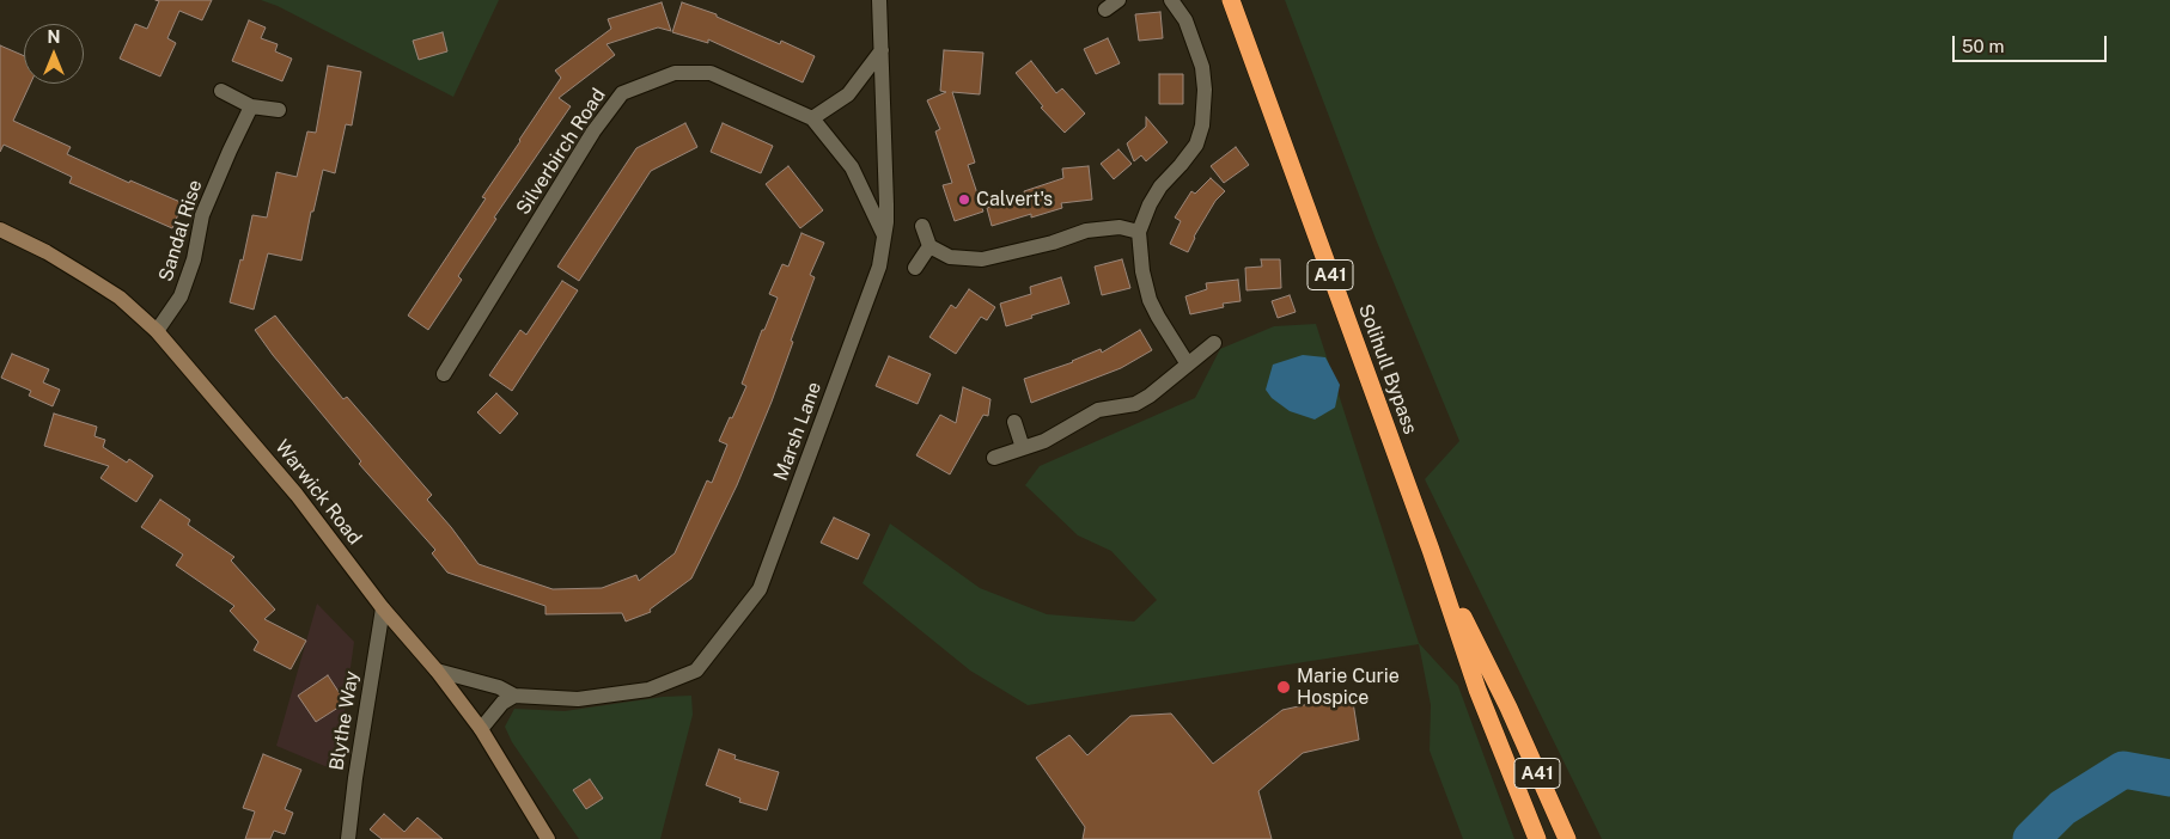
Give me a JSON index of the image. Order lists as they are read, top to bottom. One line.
{"streets":{"highway":["A41","Solihull Bypass"],"main road":["Warwick Road"],"street":["Silverbirch Road","Sandal Rise","Marsh Lane","Blythe Way"]},"crossings":[["Silverbirch Road","Marsh Lane"],["Sandal Rise","Warwick Road"],["Marsh Lane","Warwick Road"],["Warwick Road","Blythe Way"]],"places":["Calvert's","Marie Curie Hospice"],"scale_bar":"50 m","north":"top"}
